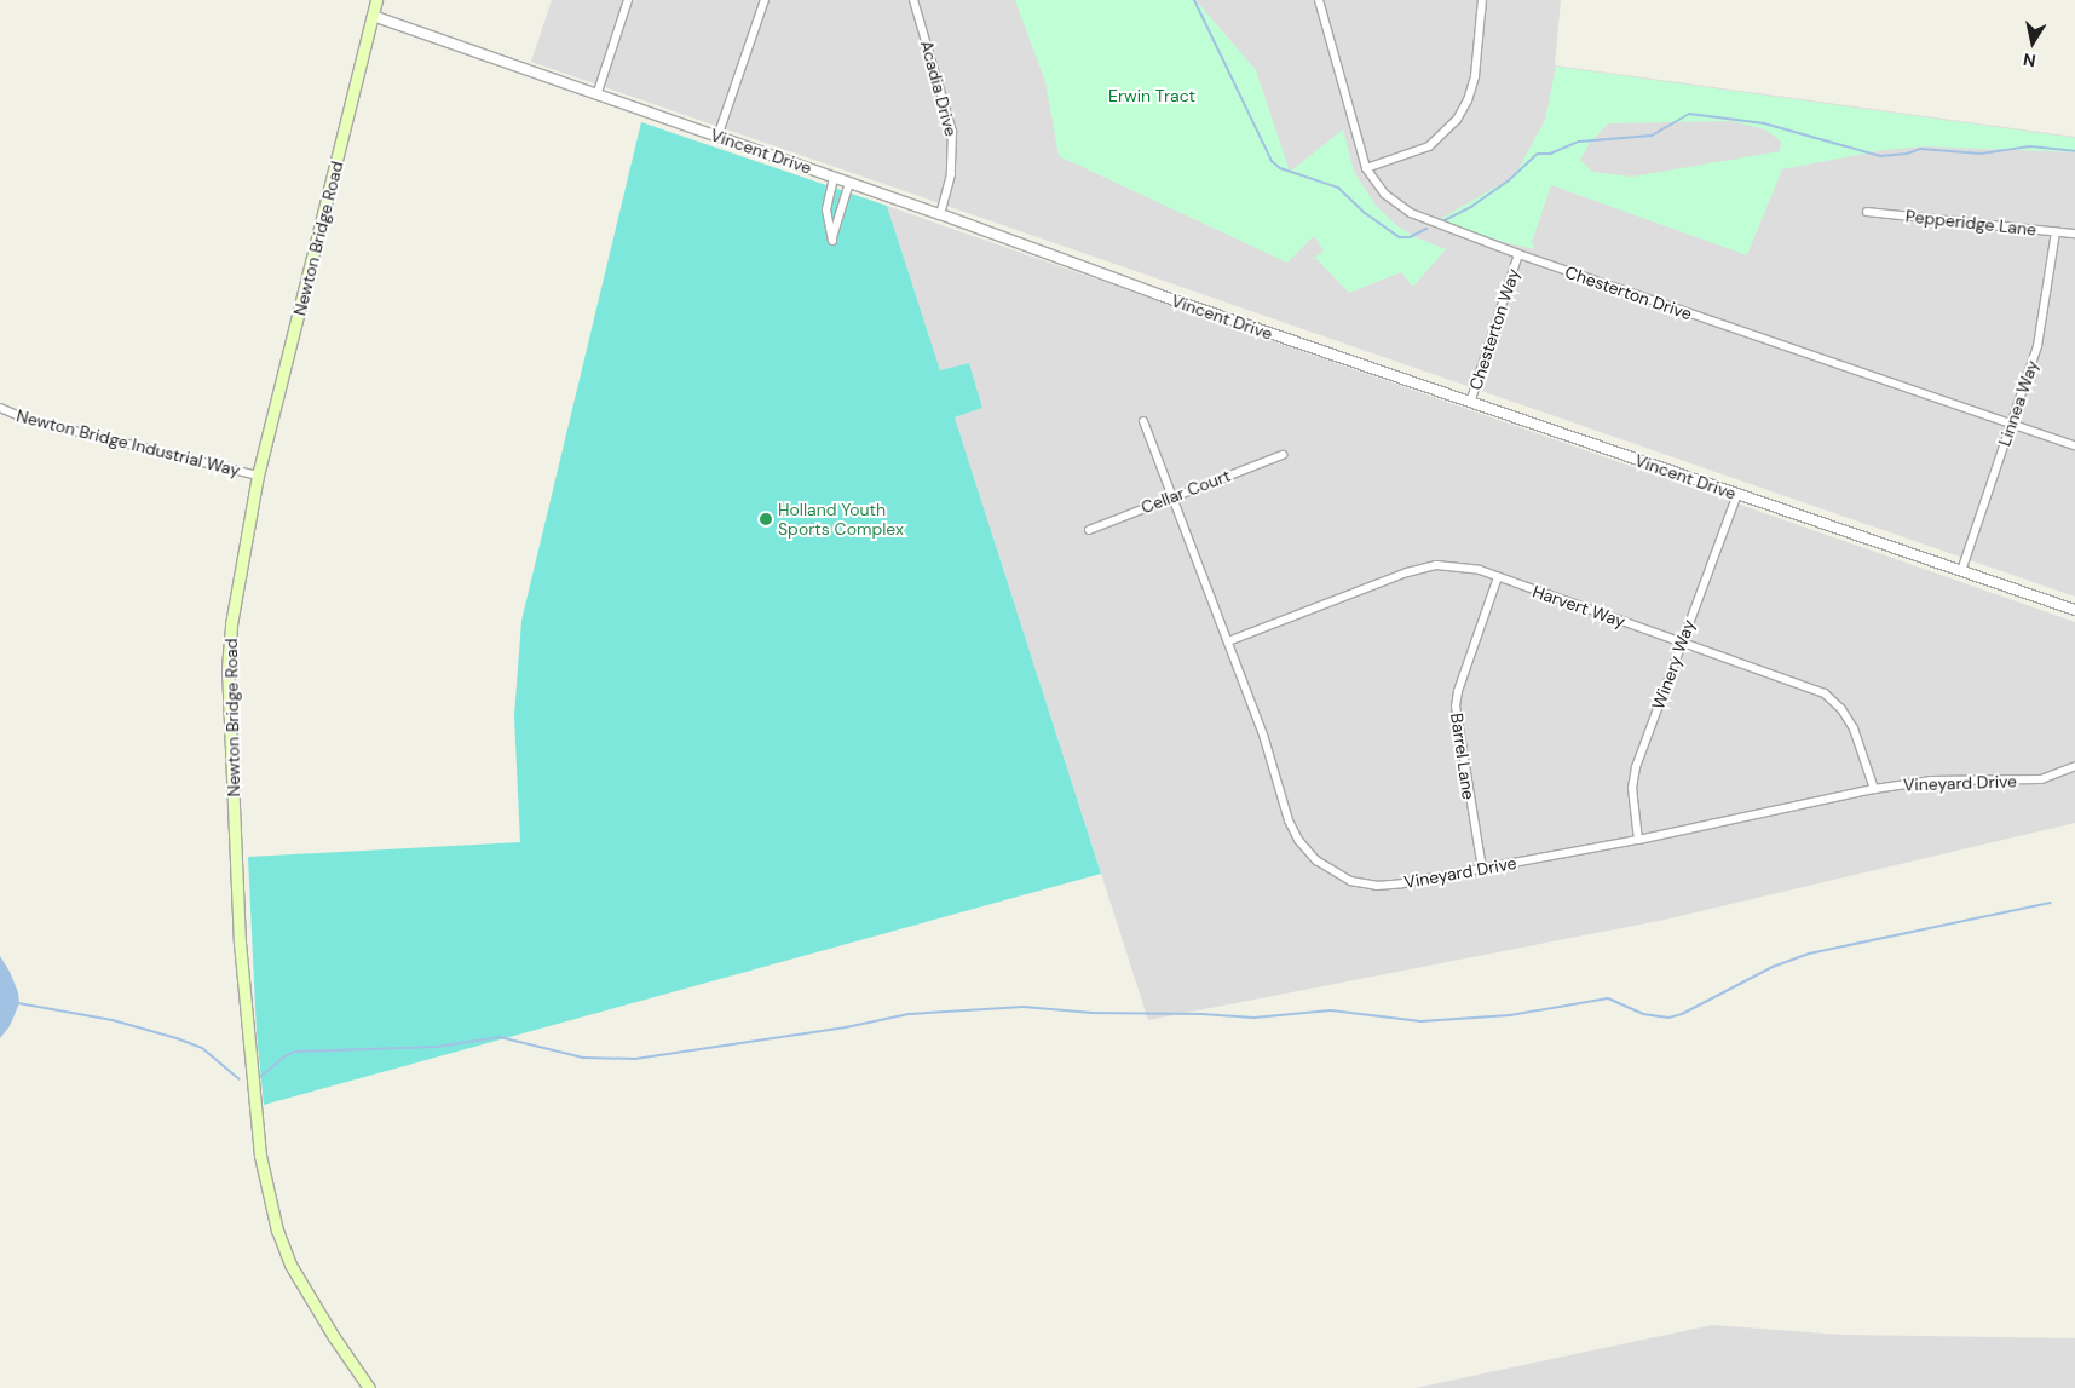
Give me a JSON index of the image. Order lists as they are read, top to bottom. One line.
{"streets":{"main road":["Newton Bridge Road"],"street":["Acadia Drive","Vincent Drive","Pepperidge Lane","Chesterton Drive","Chesterton Way","Linnea Way","Newton Bridge Industrial Way","Cellar Court","Harvert Way","Winery Way","Barrel Lane","Vineyard Drive"]},"crossings":[["Acadia Drive","Vincent Drive"],["Vincent Drive","Newton Bridge Road"],["Vincent Drive","Chesterton Way"],["Vincent Drive","Linnea Way"],["Vincent Drive","Winery Way"],["Pepperidge Lane","Linnea Way"],["Newton Bridge Road","Newton Bridge Industrial Way"],["Chesterton Drive","Chesterton Way"],["Chesterton Drive","Linnea Way"],["Cellar Court","Vineyard Drive"],["Harvert Way","Winery Way"],["Harvert Way","Barrel Lane"],["Harvert Way","Vineyard Drive"],["Winery Way","Vineyard Drive"],["Barrel Lane","Vineyard Drive"]],"parks":["Erwin Tract"],"places":["Holland Youth Sports Complex"],"north":"bottom"}
